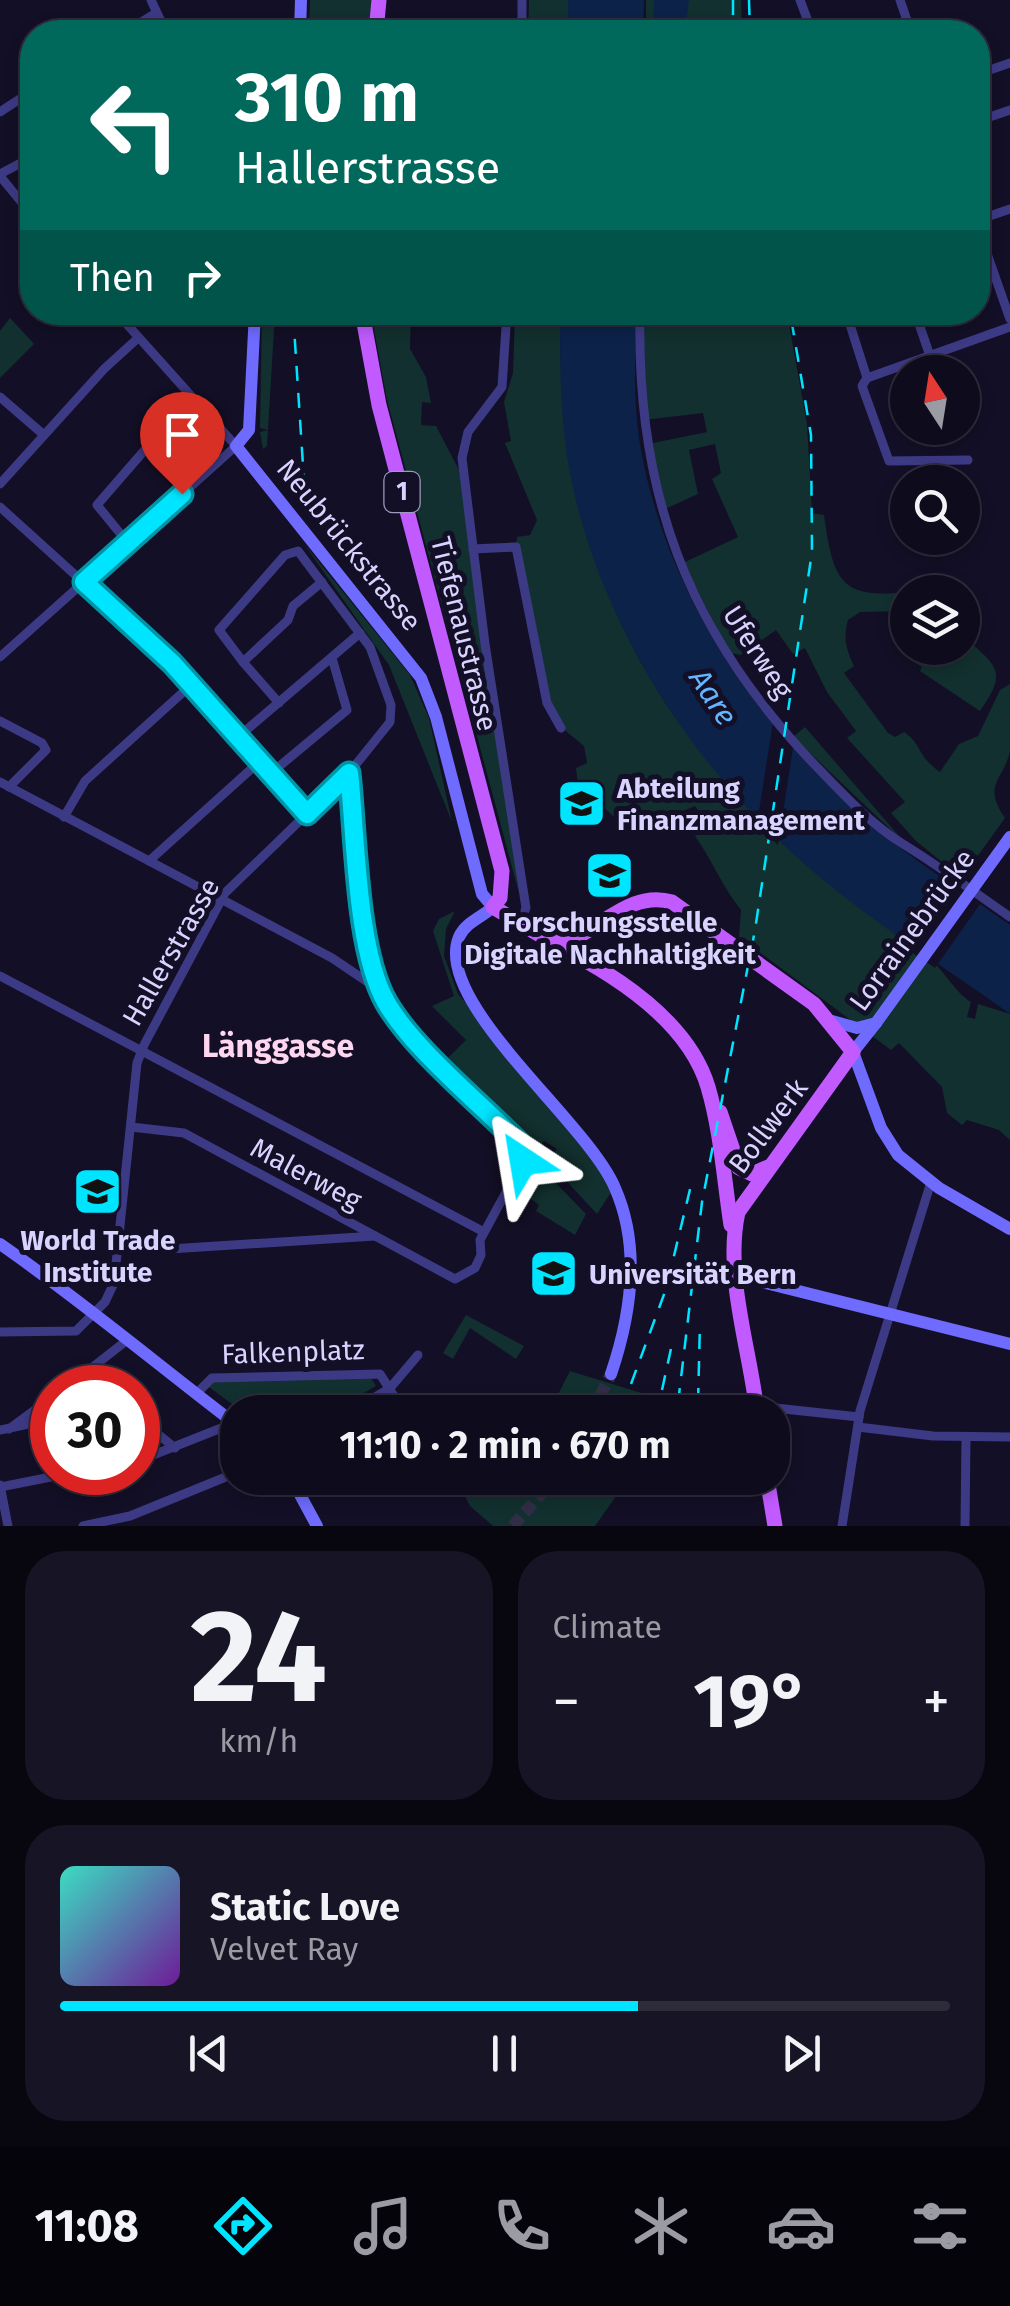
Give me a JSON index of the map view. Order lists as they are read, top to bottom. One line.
{"streets":{"main road":["1","Tiefenaustrasse","Bollwerk"],"street":["Neubrückstrasse","Uferweg","Lorrainebrücke","Hallerstrasse","Malerweg","Falkenplatz"]},"crossings":[["Neubrückstrasse","Tiefenaustrasse"],["Lorrainebrücke","Bollwerk"],["Hallerstrasse","Malerweg"],["Hallerstrasse","Falkenplatz"]],"districts":["Länggasse"],"water":["Aare"],"places":{"school or university":["Abteilung Finanzmanagement","Forschungsstelle Digitale Nachhaltigkeit","World Trade Institute","Universität Bern"]},"north":"top","page":{"turn":["310 m","Hallerstrasse"],"then":"Then","limit":"30","trip":"11:10 · 2 min · 670 m","tile":[["24","km/h"],"Climate"],"heat":["−","19°","+"],"song":["Static Love","Velvet Ray"],"tabs":"11:08"}}
